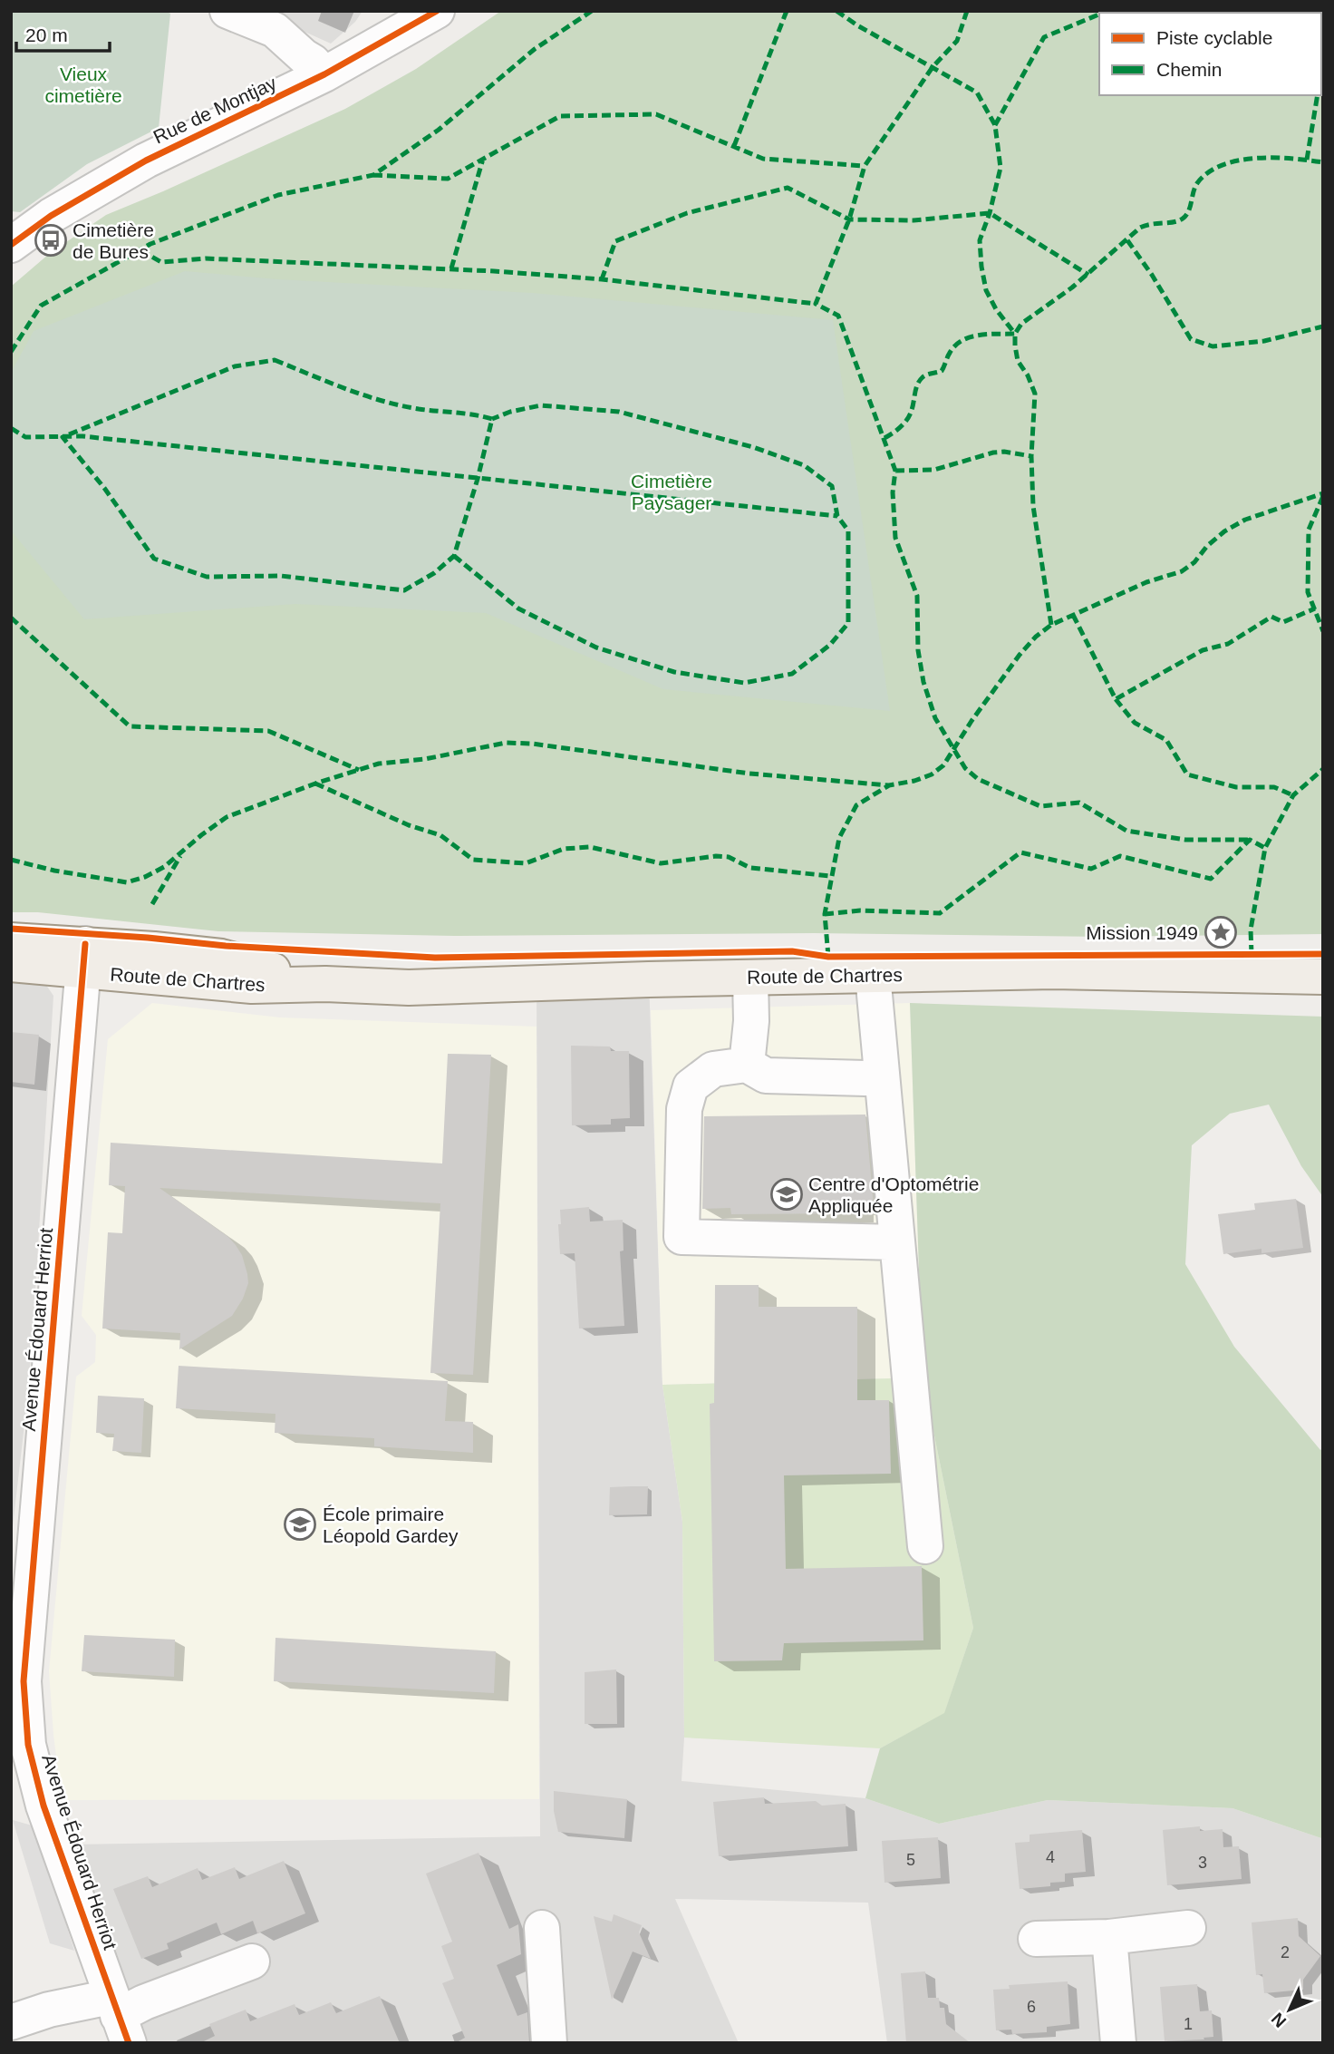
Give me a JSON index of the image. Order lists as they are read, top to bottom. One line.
{"streets":{"main road":["Route de Chartres"],"street":["Rue de Montjay","Avenue Édouard Herriot"]},"crossings":[["Route de Chartres","Avenue Édouard Herriot"]],"parks":["Vieux cimetière","Cimetière Paysager"],"places":{"bus stop":["Cimetière de Bures"],"place":["Mission 1949"],"school or university":["Centre d'Optométrie Appliquée","École primaire Léopold Gardey"]},"house_numbers":["4","5","3","2","6","1"],"legend":["Piste cyclable","Chemin"],"scale_bar":"20 m","north":"bottom left"}
